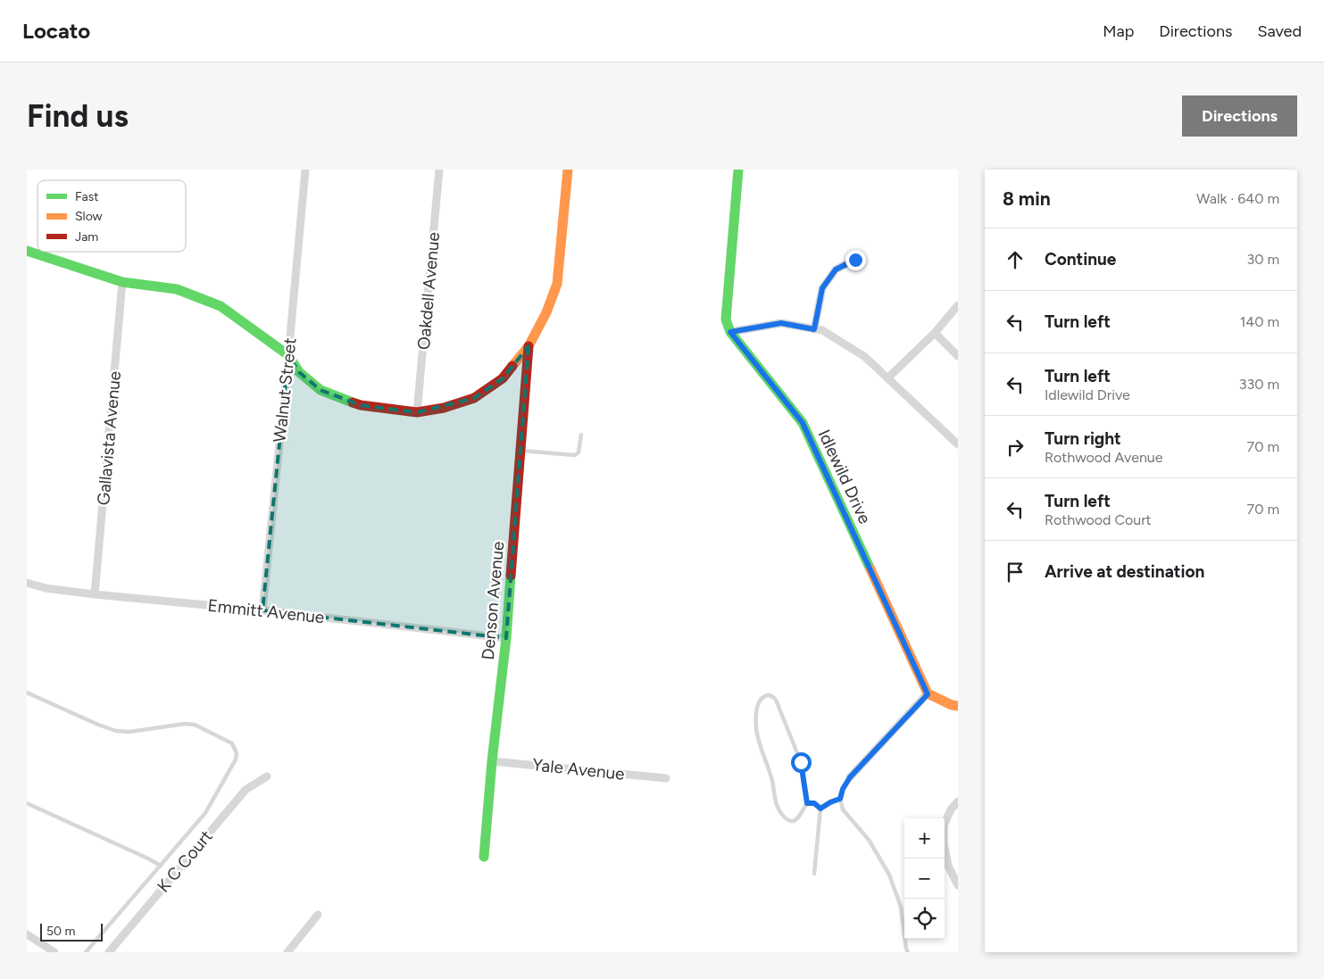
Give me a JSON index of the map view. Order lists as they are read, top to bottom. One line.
{"streets":{"street":["Oakdell Avenue","Walnut Street","Gallavista Avenue","Idlewild Drive","Denson Avenue","Emmitt Avenue","Yale Avenue","K C Court"]},"crossings":[["Walnut Street","Emmitt Avenue"],["Gallavista Avenue","Emmitt Avenue"],["Denson Avenue","Emmitt Avenue"],["Denson Avenue","Yale Avenue"]],"legend":["Fast","Slow","Jam"],"scale_bar":"50 m","page":{"header":"Locato","nav":["Map","Directions","Saved"],"buttons":"Directions","title":"Find us","heading":["8 min","Walk · 640 m"],"list":[["Continue","30 m"],["Turn left","140 m"],["Turn left","Idlewild Drive","330 m"],["Turn right","Rothwood Avenue","70 m"],["Turn left","Rothwood Court","70 m"],"Arrive at destination"],"map_buttons":["+","−"],"scale":"50 m"}}
